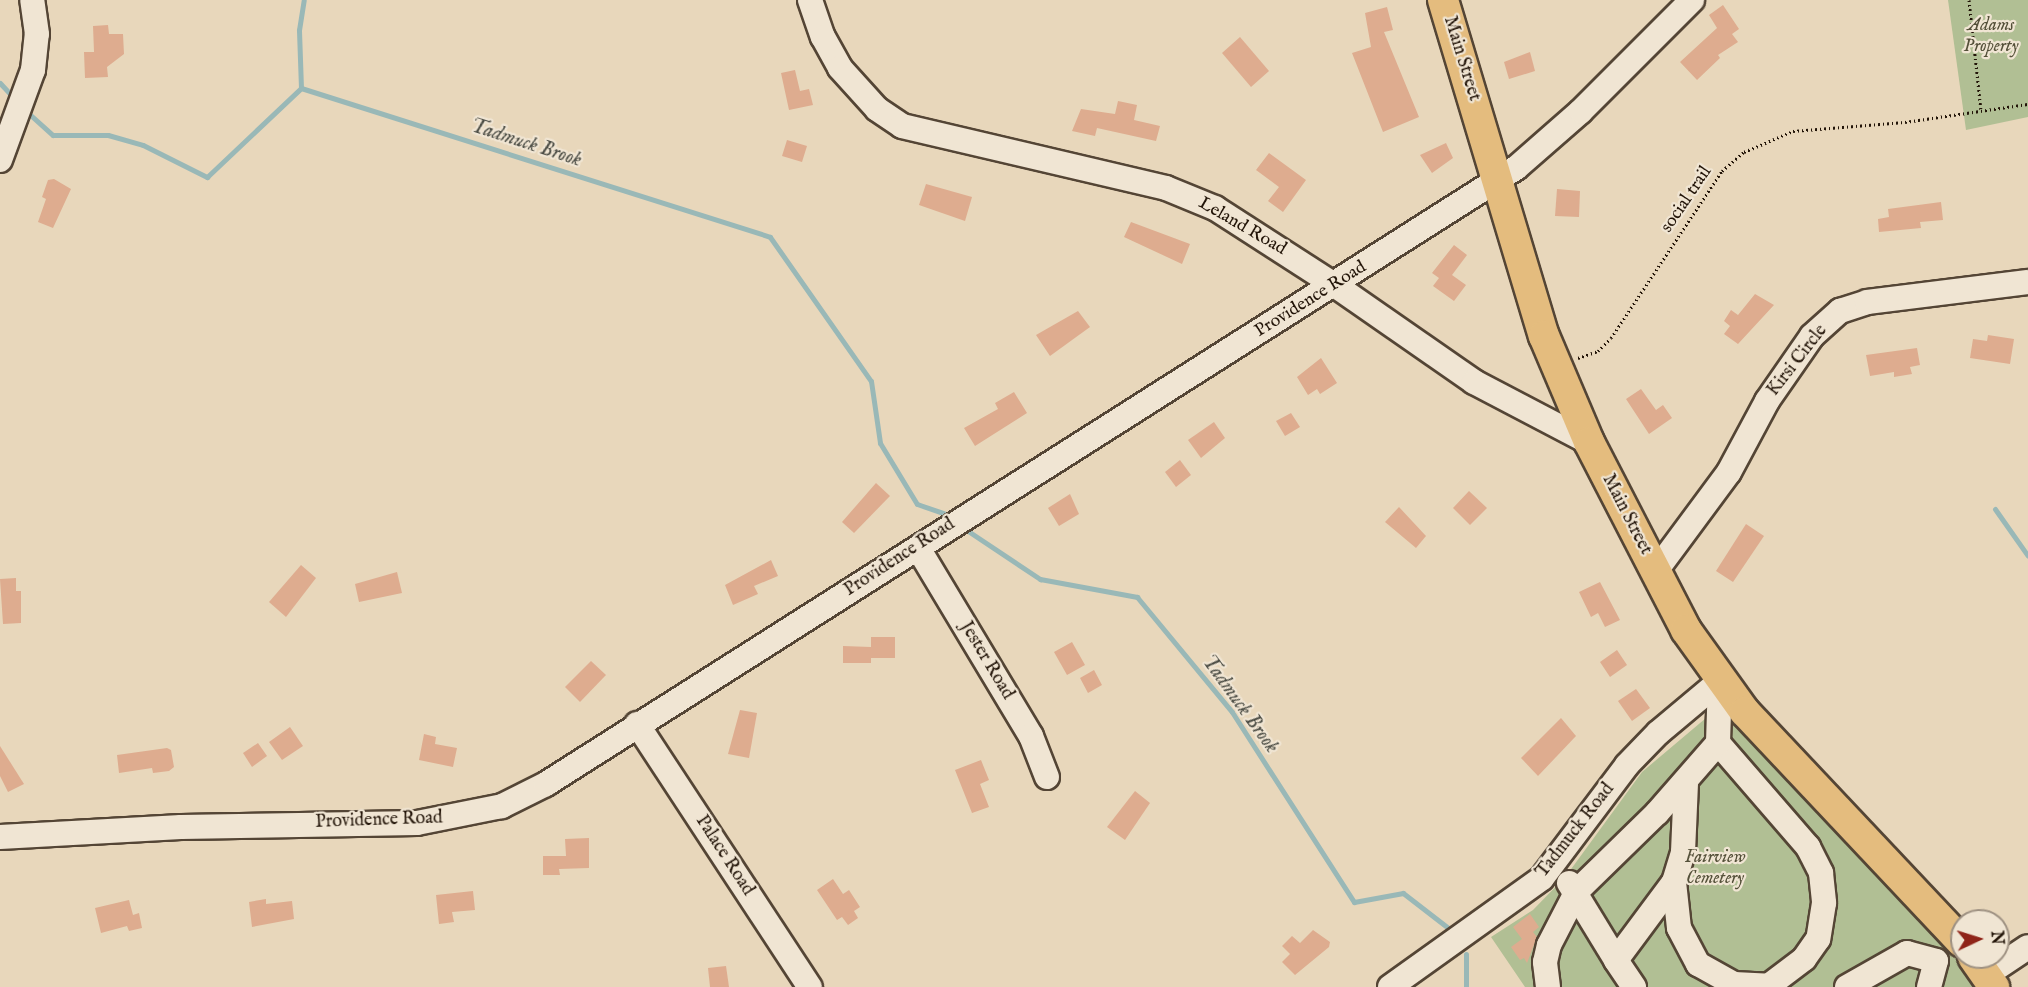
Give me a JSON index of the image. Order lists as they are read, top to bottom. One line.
{"streets":{"main road":["Main Street"],"street":["Leland Road","Providence Road","Kirsi Circle","Jester Road","Tadmuck Road","Palace Road"],"path":["social trail"]},"crossings":[["Main Street","social trail"],["Main Street","Leland Road"],["Main Street","Providence Road"],["Main Street","Kirsi Circle"],["Main Street","Tadmuck Road"],["Leland Road","Providence Road"],["Providence Road","Jester Road"],["Providence Road","Palace Road"]],"water":["Tadmuck Brook"],"parks":["Adams Property","Fairview Cemetery"],"north":"right"}
